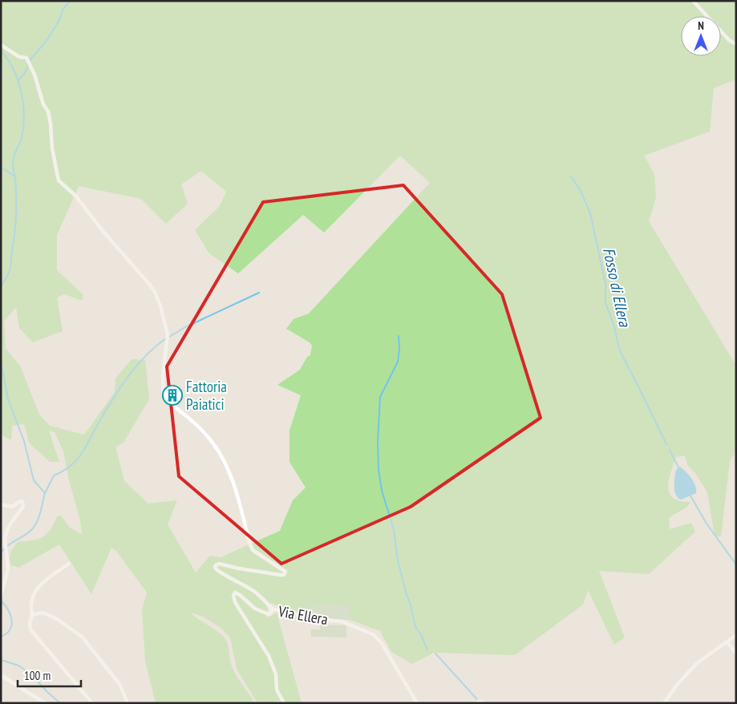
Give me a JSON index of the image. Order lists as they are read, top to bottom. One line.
{"streets":{"street":["Via Ellera"]},"water":["Fosso di Ellera"],"places":{"building":["Fattoria Paiatici"]},"scale_bar":"100 m","north":"top"}
